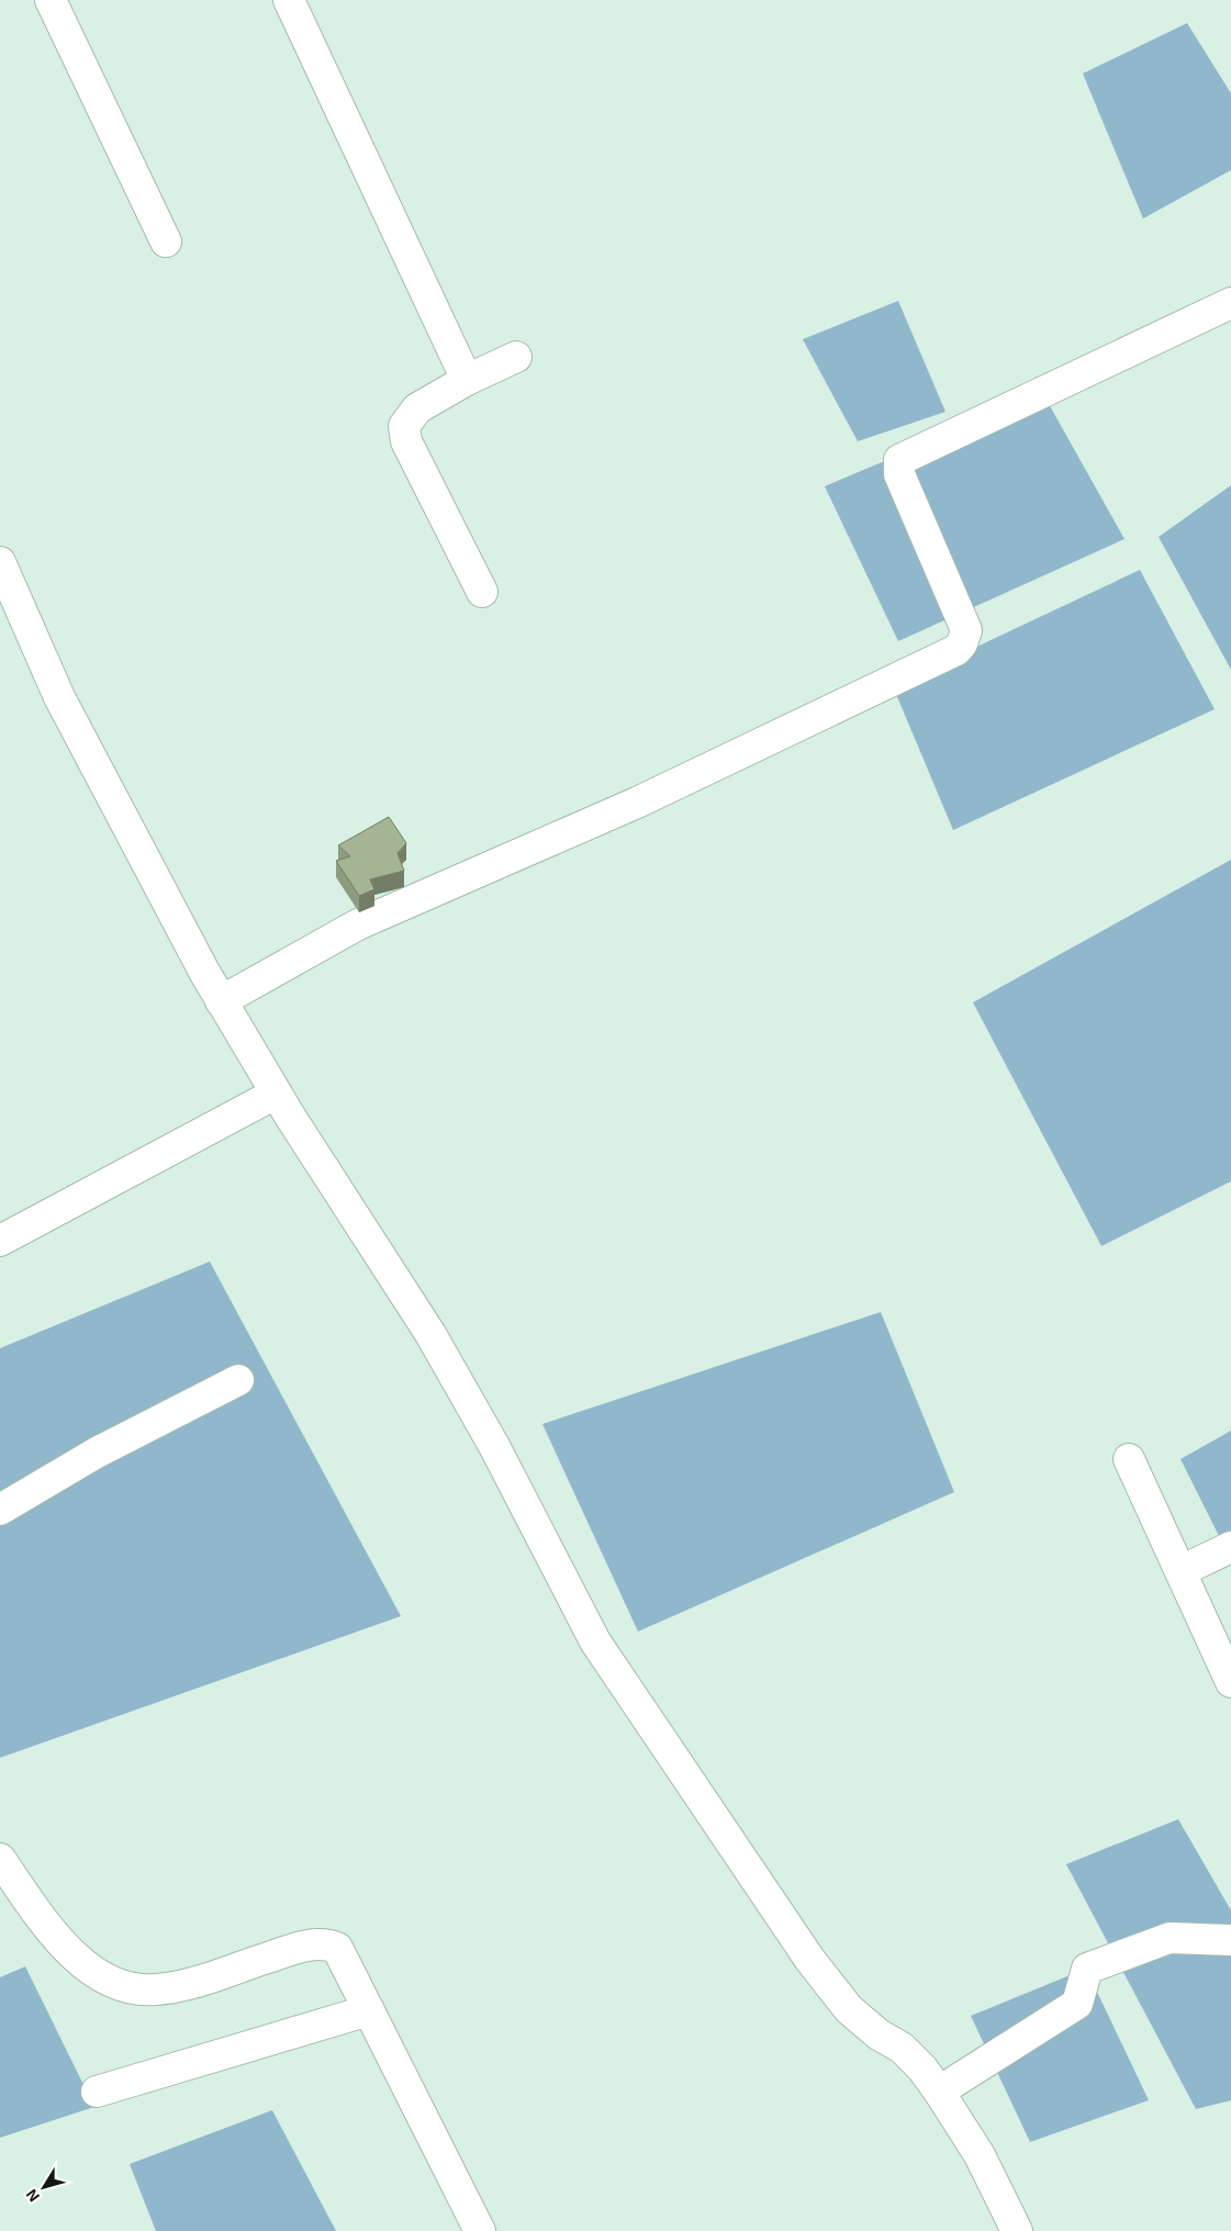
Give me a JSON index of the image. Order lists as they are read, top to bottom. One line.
{"north":"bottom left"}
